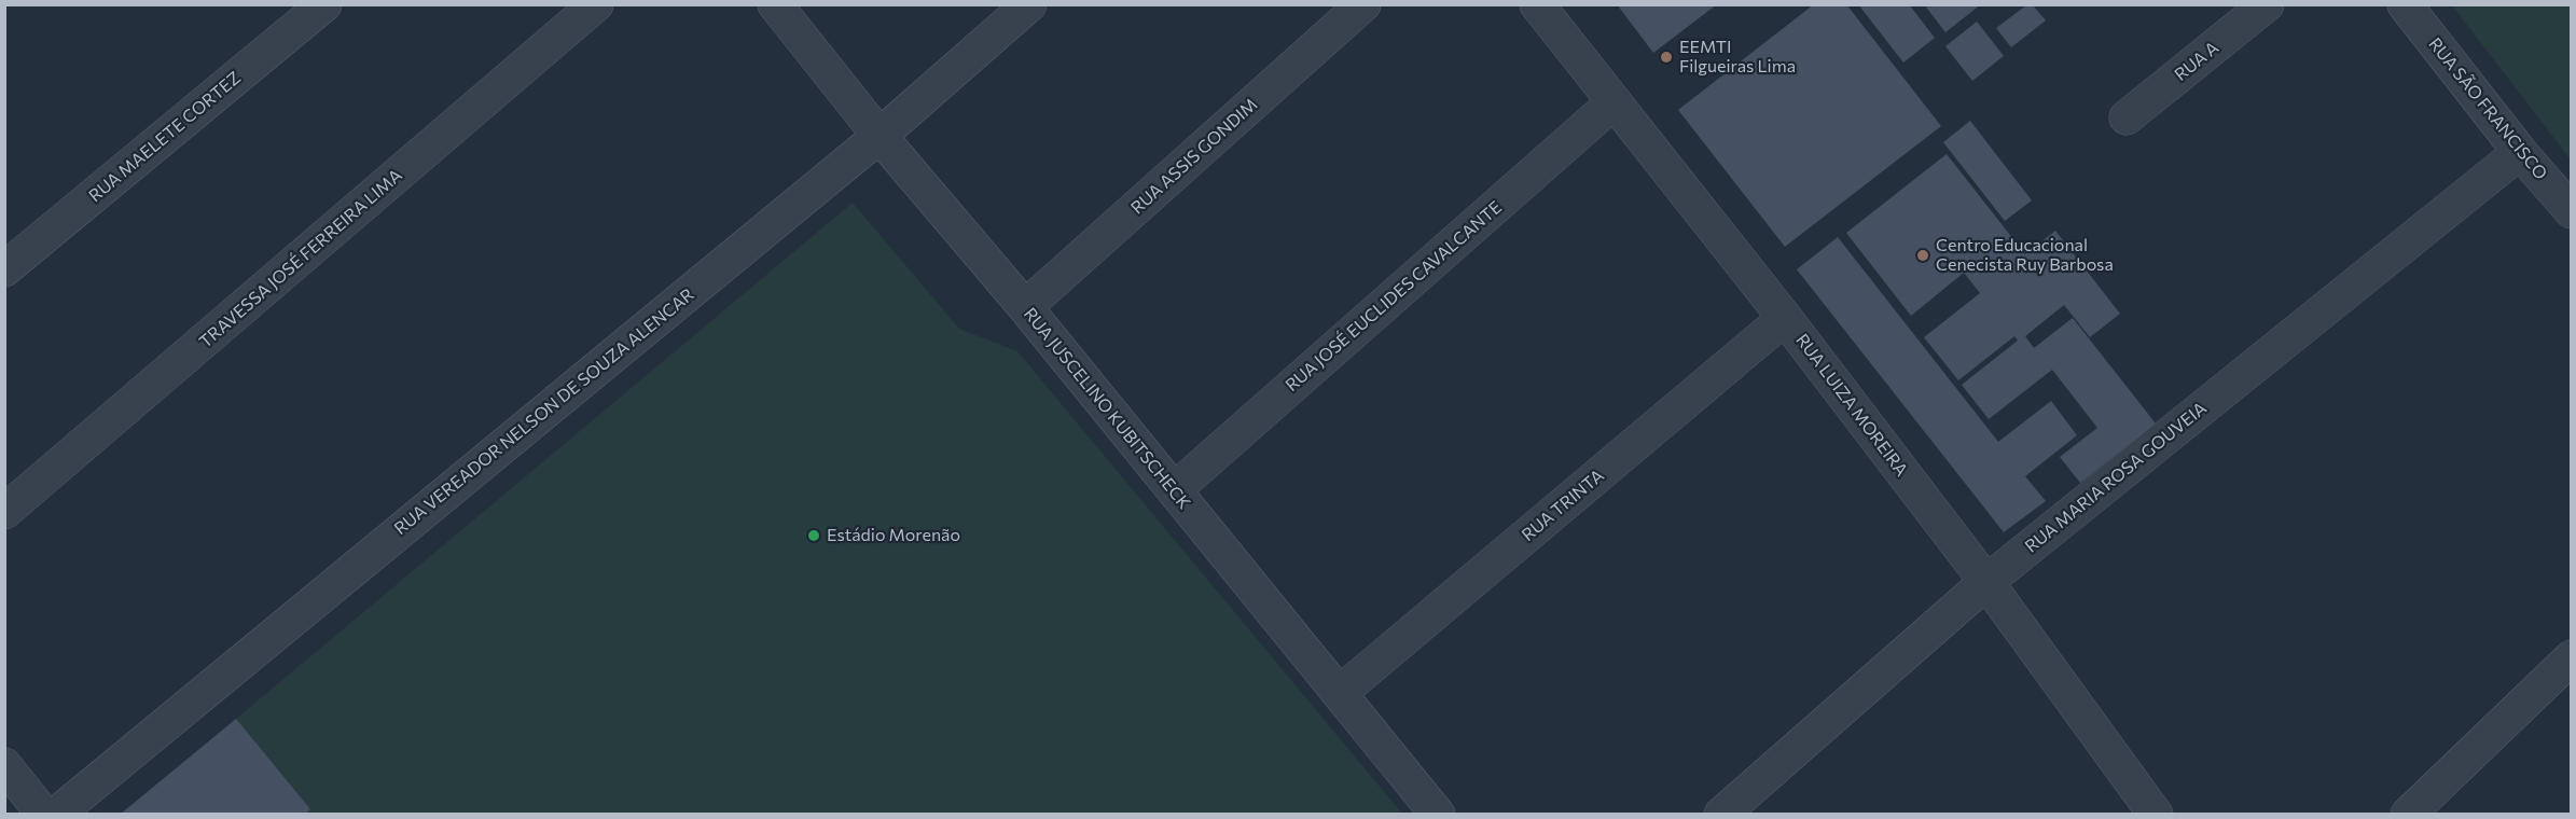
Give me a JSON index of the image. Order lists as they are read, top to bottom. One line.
{"streets":{"street":["RUA A","RUA SÃO FRANCISCO","RUA MAELETE CORTEZ","RUA ASSIS GONDIM","TRAVESSA JOSÉ FERREIRA LIMA","RUA JOSÉ EUCLIDES CAVALCANTE","RUA LUIZA MOREIRA","RUA JUSCELINO KUBITSCHECK","RUA VEREADOR NELSON DE SOUZA ALENCAR","RUA MARIA ROSA GOUVEIA","RUA TRINTA"]},"crossings":[["RUA SÃO FRANCISCO","RUA MARIA ROSA GOUVEIA"],["RUA ASSIS GONDIM","RUA JUSCELINO KUBITSCHECK"],["RUA JOSÉ EUCLIDES CAVALCANTE","RUA LUIZA MOREIRA"],["RUA JOSÉ EUCLIDES CAVALCANTE","RUA JUSCELINO KUBITSCHECK"],["RUA LUIZA MOREIRA","RUA MARIA ROSA GOUVEIA"],["RUA LUIZA MOREIRA","RUA TRINTA"],["RUA JUSCELINO KUBITSCHECK","RUA VEREADOR NELSON DE SOUZA ALENCAR"],["RUA JUSCELINO KUBITSCHECK","RUA TRINTA"]],"places":["EEMTI Filgueiras Lima","Centro Educacional Cenecista Ruy Barbosa","Estádio Morenão"]}
